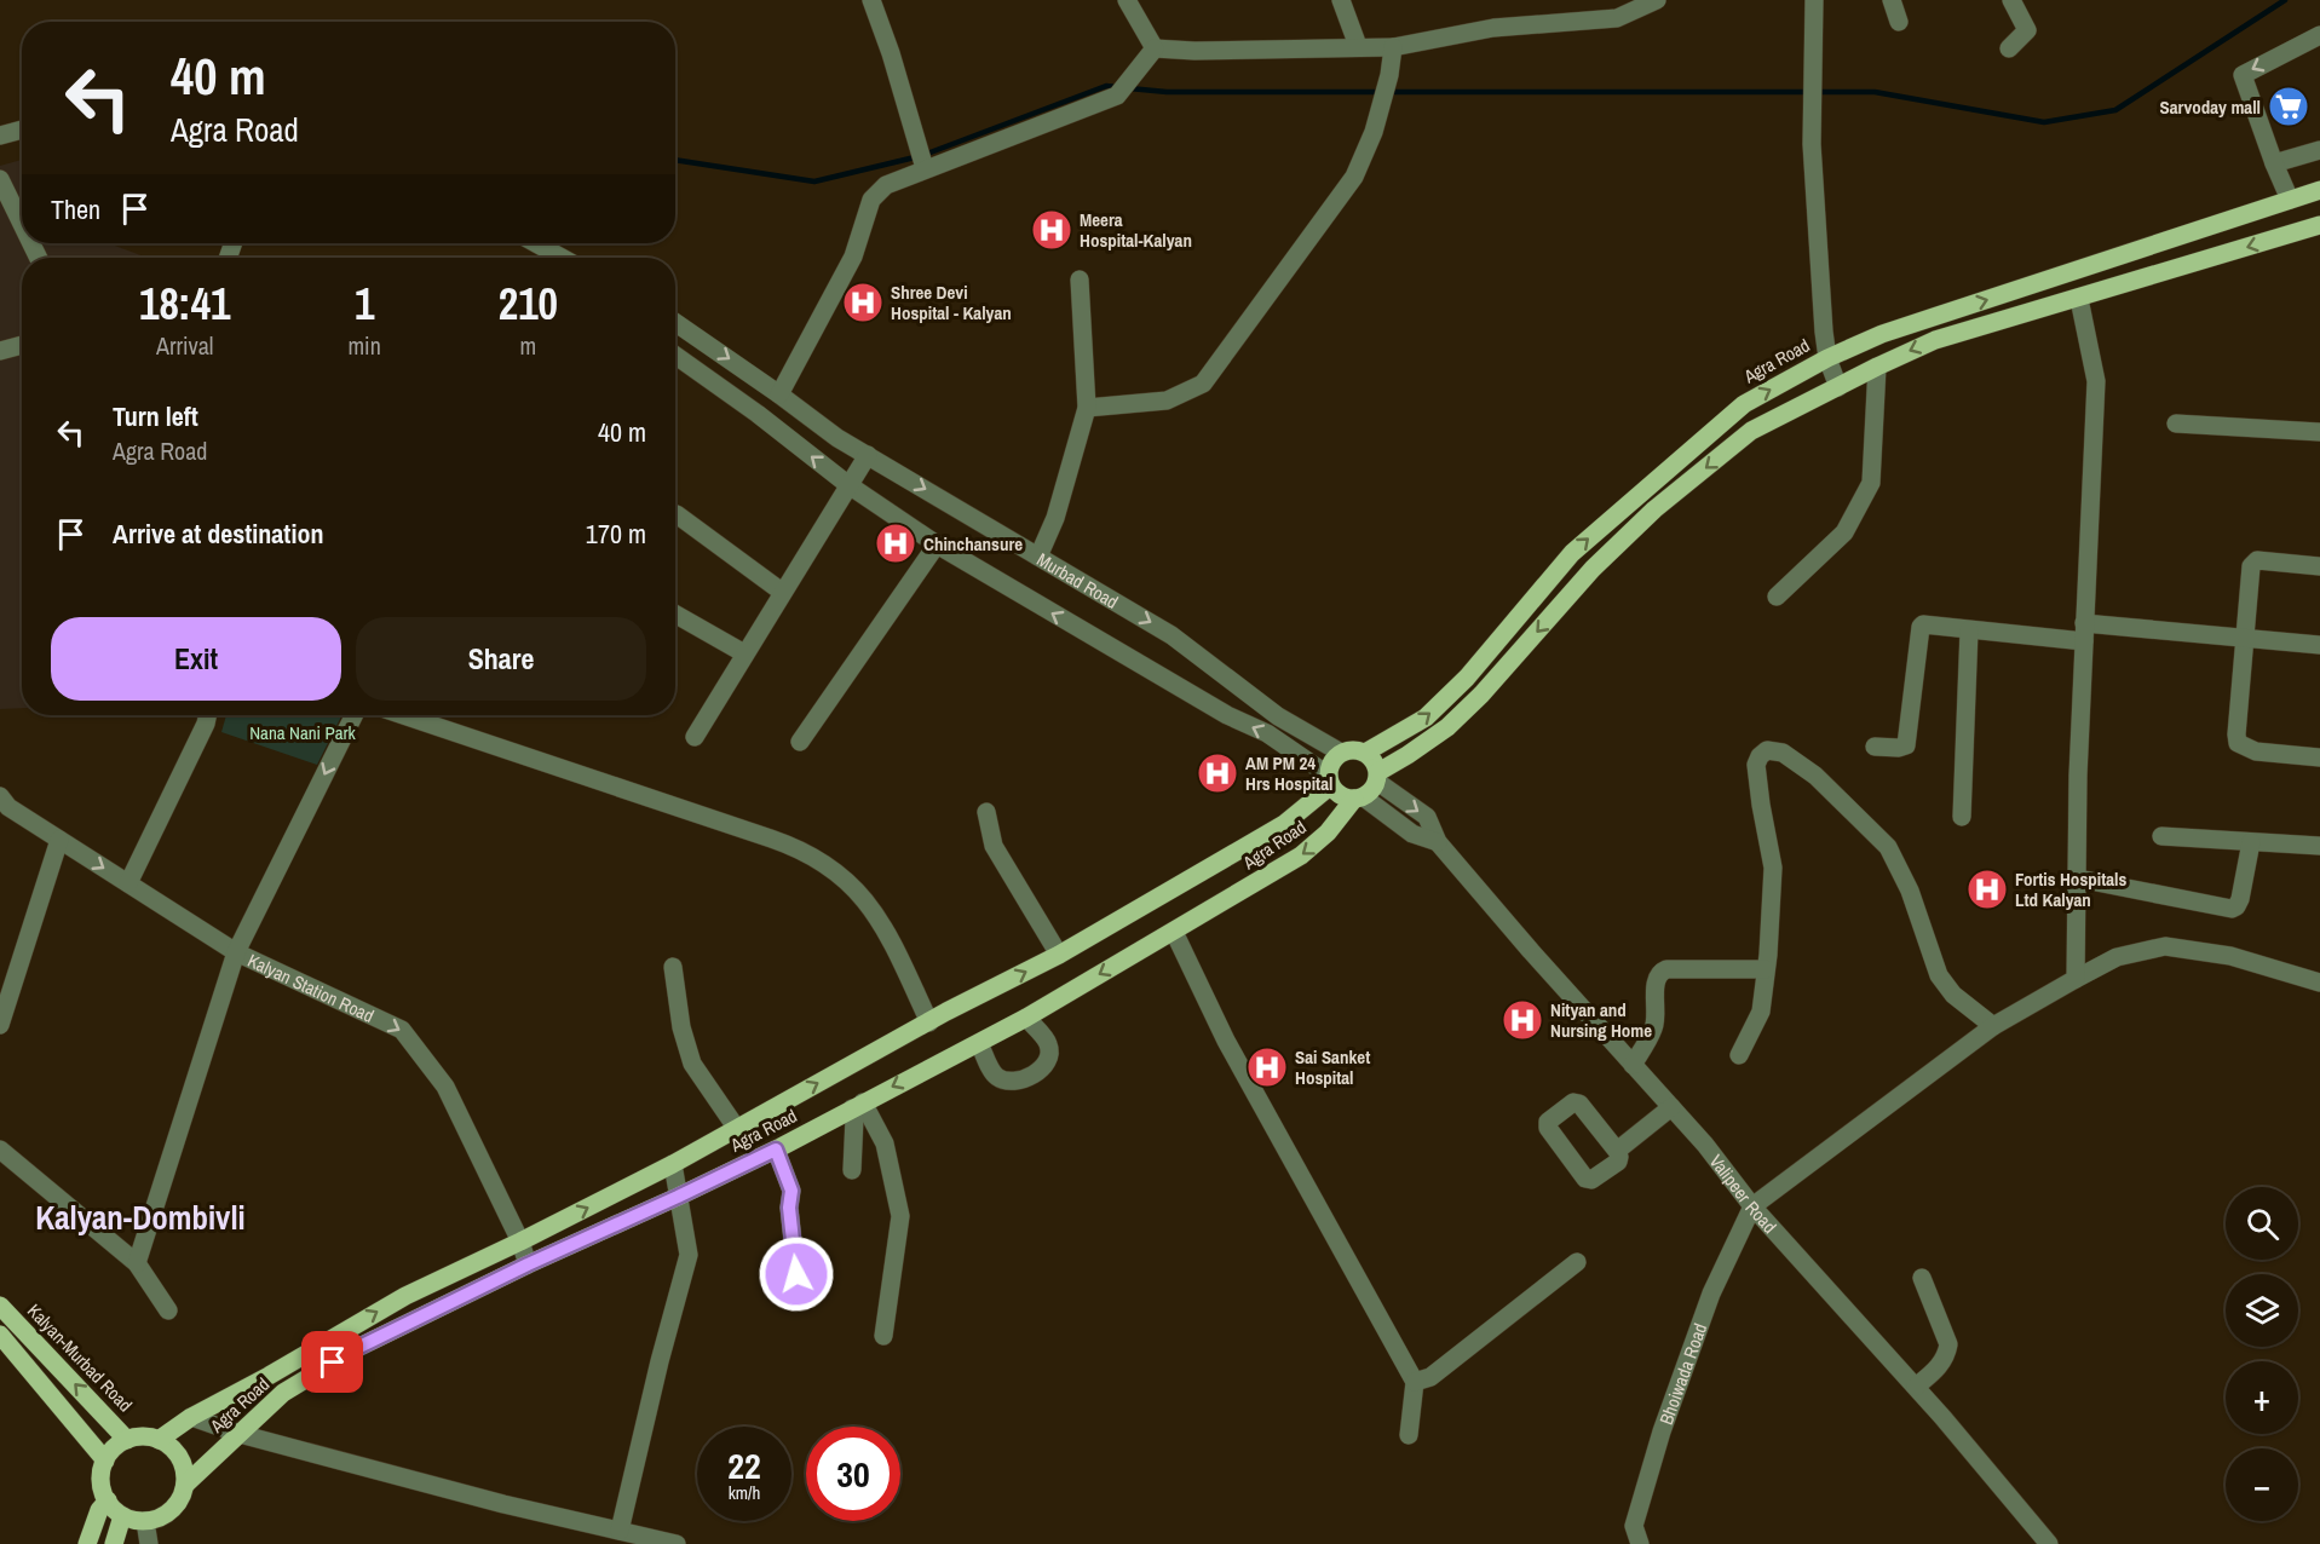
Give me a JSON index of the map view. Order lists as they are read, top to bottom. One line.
{"streets":{"main road":["Agra Road","Kalyan-Murbad Road"],"street":["Murbad Road","Kalyan Station Road","Valipeer Road","Bhoiwada Road"]},"crossings":[["Agra Road","Murbad Road"],["Agra Road","Kalyan Station Road"],["Agra Road","Valipeer Road"],["Agra Road","Kalyan-Murbad Road"],["Murbad Road","Valipeer Road"],["Valipeer Road","Bhoiwada Road"]],"one_way":["Kalyan Station Road"],"districts":["Kalyan-Dombivli"],"parks":["Nana Nani Park"],"places":{"supermarket":["Sarvoday mall"],"hospital":["Meera Hospital-Kalyan","Shree Devi Hospital - Kalyan","Chinchansure","AM PM 24 Hrs Hospital","Fortis Hospitals Ltd Kalyan","Nityan and Nursing Home","Sai Sanket Hospital"]},"page":{"turn":["40 m","Agra Road"],"then":"Then","eta":["18:41","Arrival","1","min","210","m"],"list":[{"name":"Turn left","note":"Agra Road","value":"40 m"},{"name":"Arrive at destination","value":"170 m"}],"buttons":["Exit","Share"],"map_buttons":["+","−"],"speed":"22 km/h","limit":"30"}}
